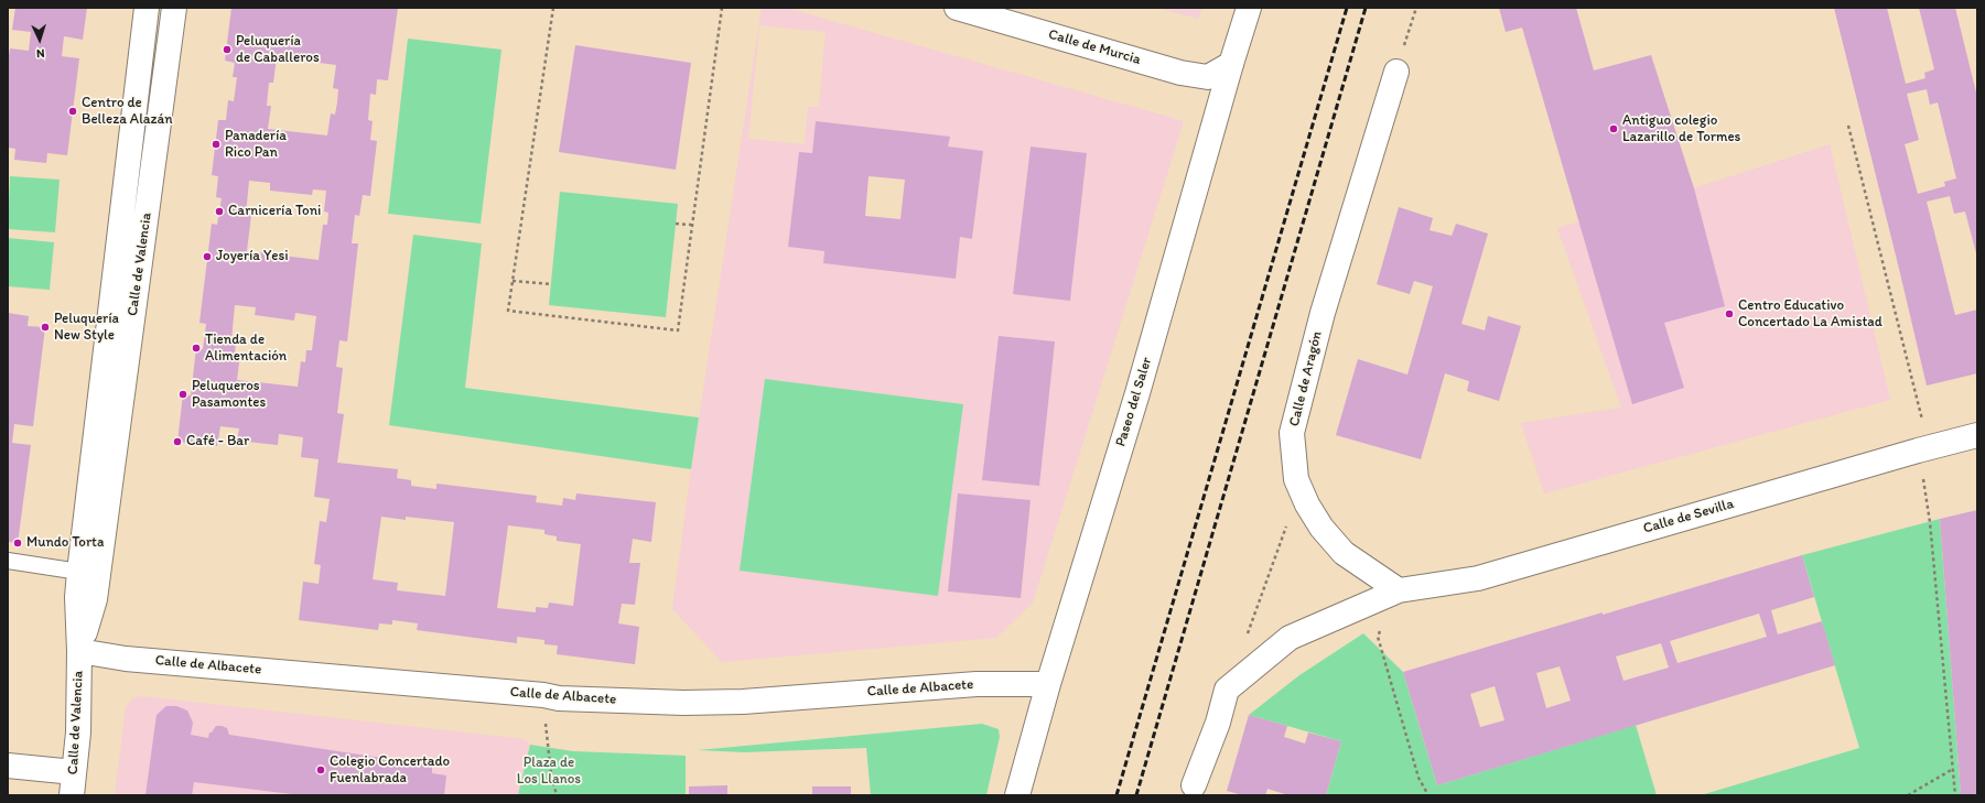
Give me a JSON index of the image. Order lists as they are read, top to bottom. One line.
{"streets":{"street":["Calle de Murcia","Calle de Valencia","Calle de Aragón","Paseo del Saler","Calle de Sevilla","Calle de Albacete"]},"crossings":[["Calle de Murcia","Paseo del Saler"],["Calle de Valencia","Calle de Albacete"],["Calle de Aragón","Calle de Sevilla"],["Paseo del Saler","Calle de Albacete"]],"parks":["Plaza de Los Llanos"],"places":["Peluquería de Caballeros","Centro de Belleza Alazán","Antiguo colegio Lazarillo de Tormes","Panadería Rico Pan","Carnicería Toni","Joyería Yesi","Centro Educativo Concertado La Amistad","Peluquería New Style","Tienda de Alimentación","Peluqueros Pasamontes","Café - Bar","Mundo Torta","Colegio Concertado Fuenlabrada"],"north":"bottom"}
